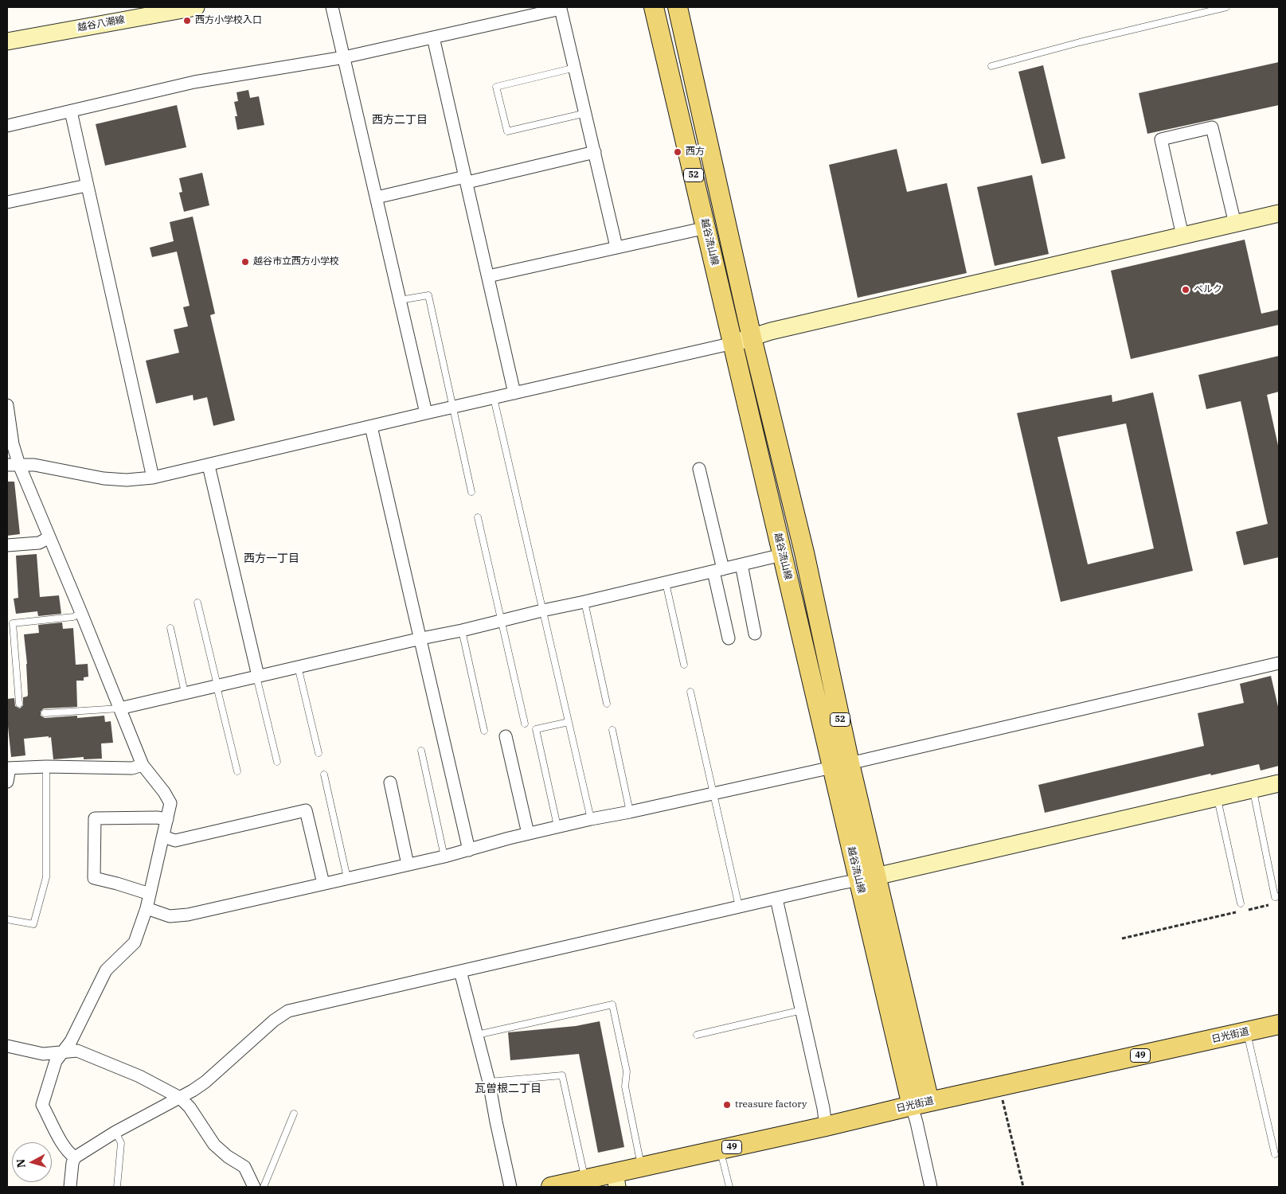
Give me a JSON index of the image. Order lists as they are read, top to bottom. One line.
{"streets":{"main road":["52","越谷流山線","日光街道","49"],"street":["越谷八潮線"]},"crossings":[["越谷流山線","日光街道"]],"districts":["西方二丁目","西方一丁目","瓦曽根二丁目"],"places":["西方小学校入口","西方","越谷市立西方小学校","ベルク","treasure factory"],"north":"left"}
